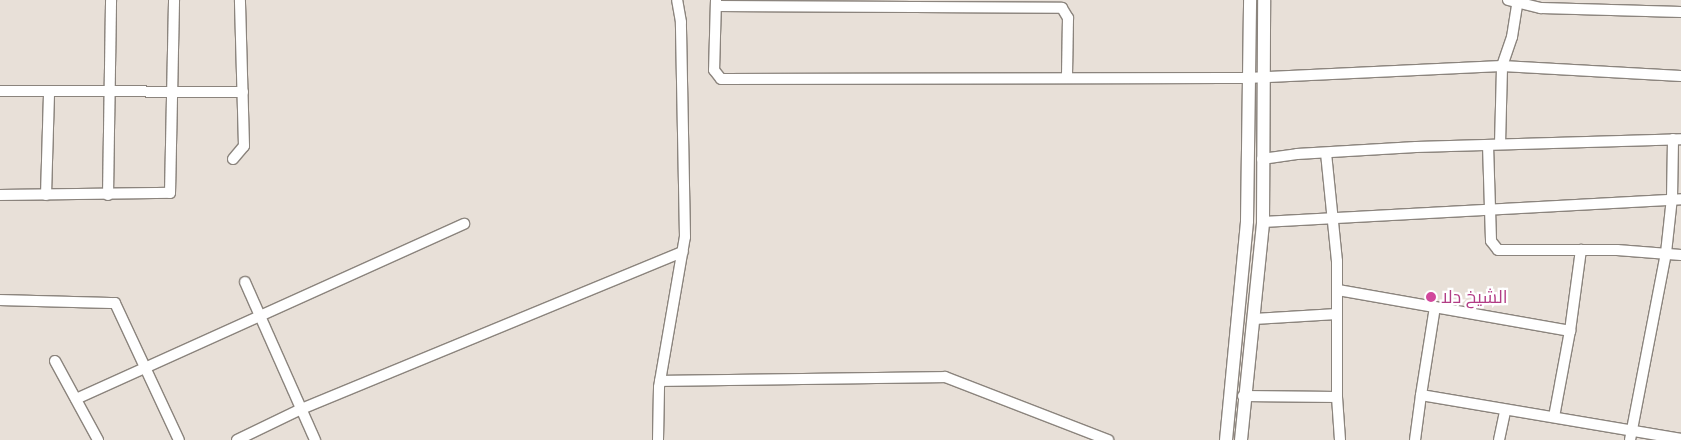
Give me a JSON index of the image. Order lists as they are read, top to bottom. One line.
{"places":["الشيخ دلا"]}
